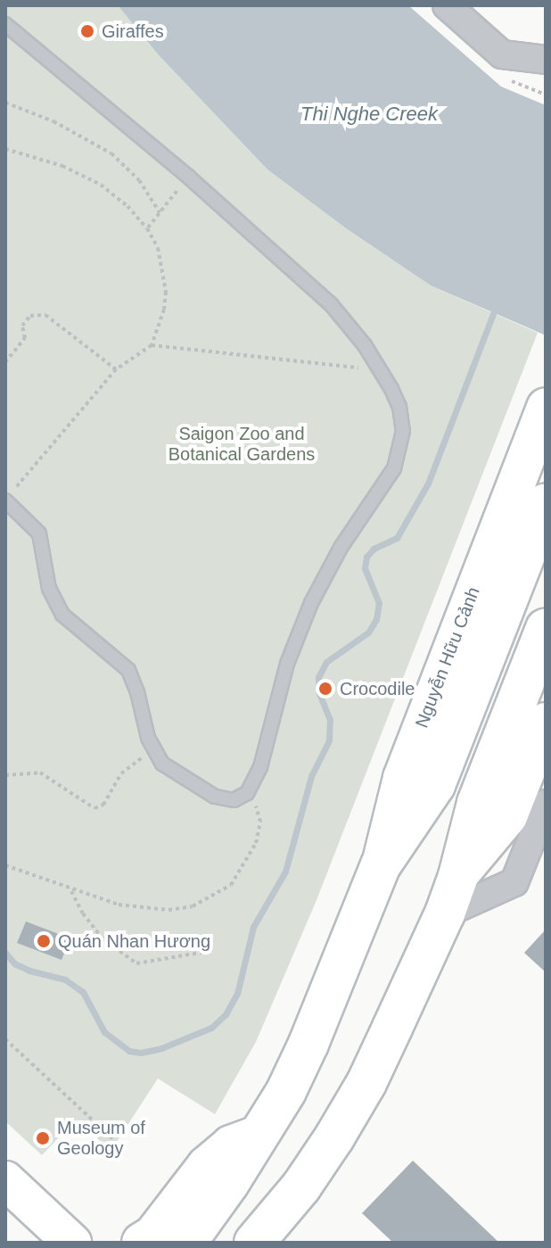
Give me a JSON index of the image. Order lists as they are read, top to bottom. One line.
{"streets":{"main road":["Nguyễn Hữu Cảnh"]},"water":["Thi Nghe Creek"],"parks":["Saigon Zoo and Botanical Gardens"],"places":["Giraffes","Crocodile","Quán Nhan Hương","Museum of Geology"]}
